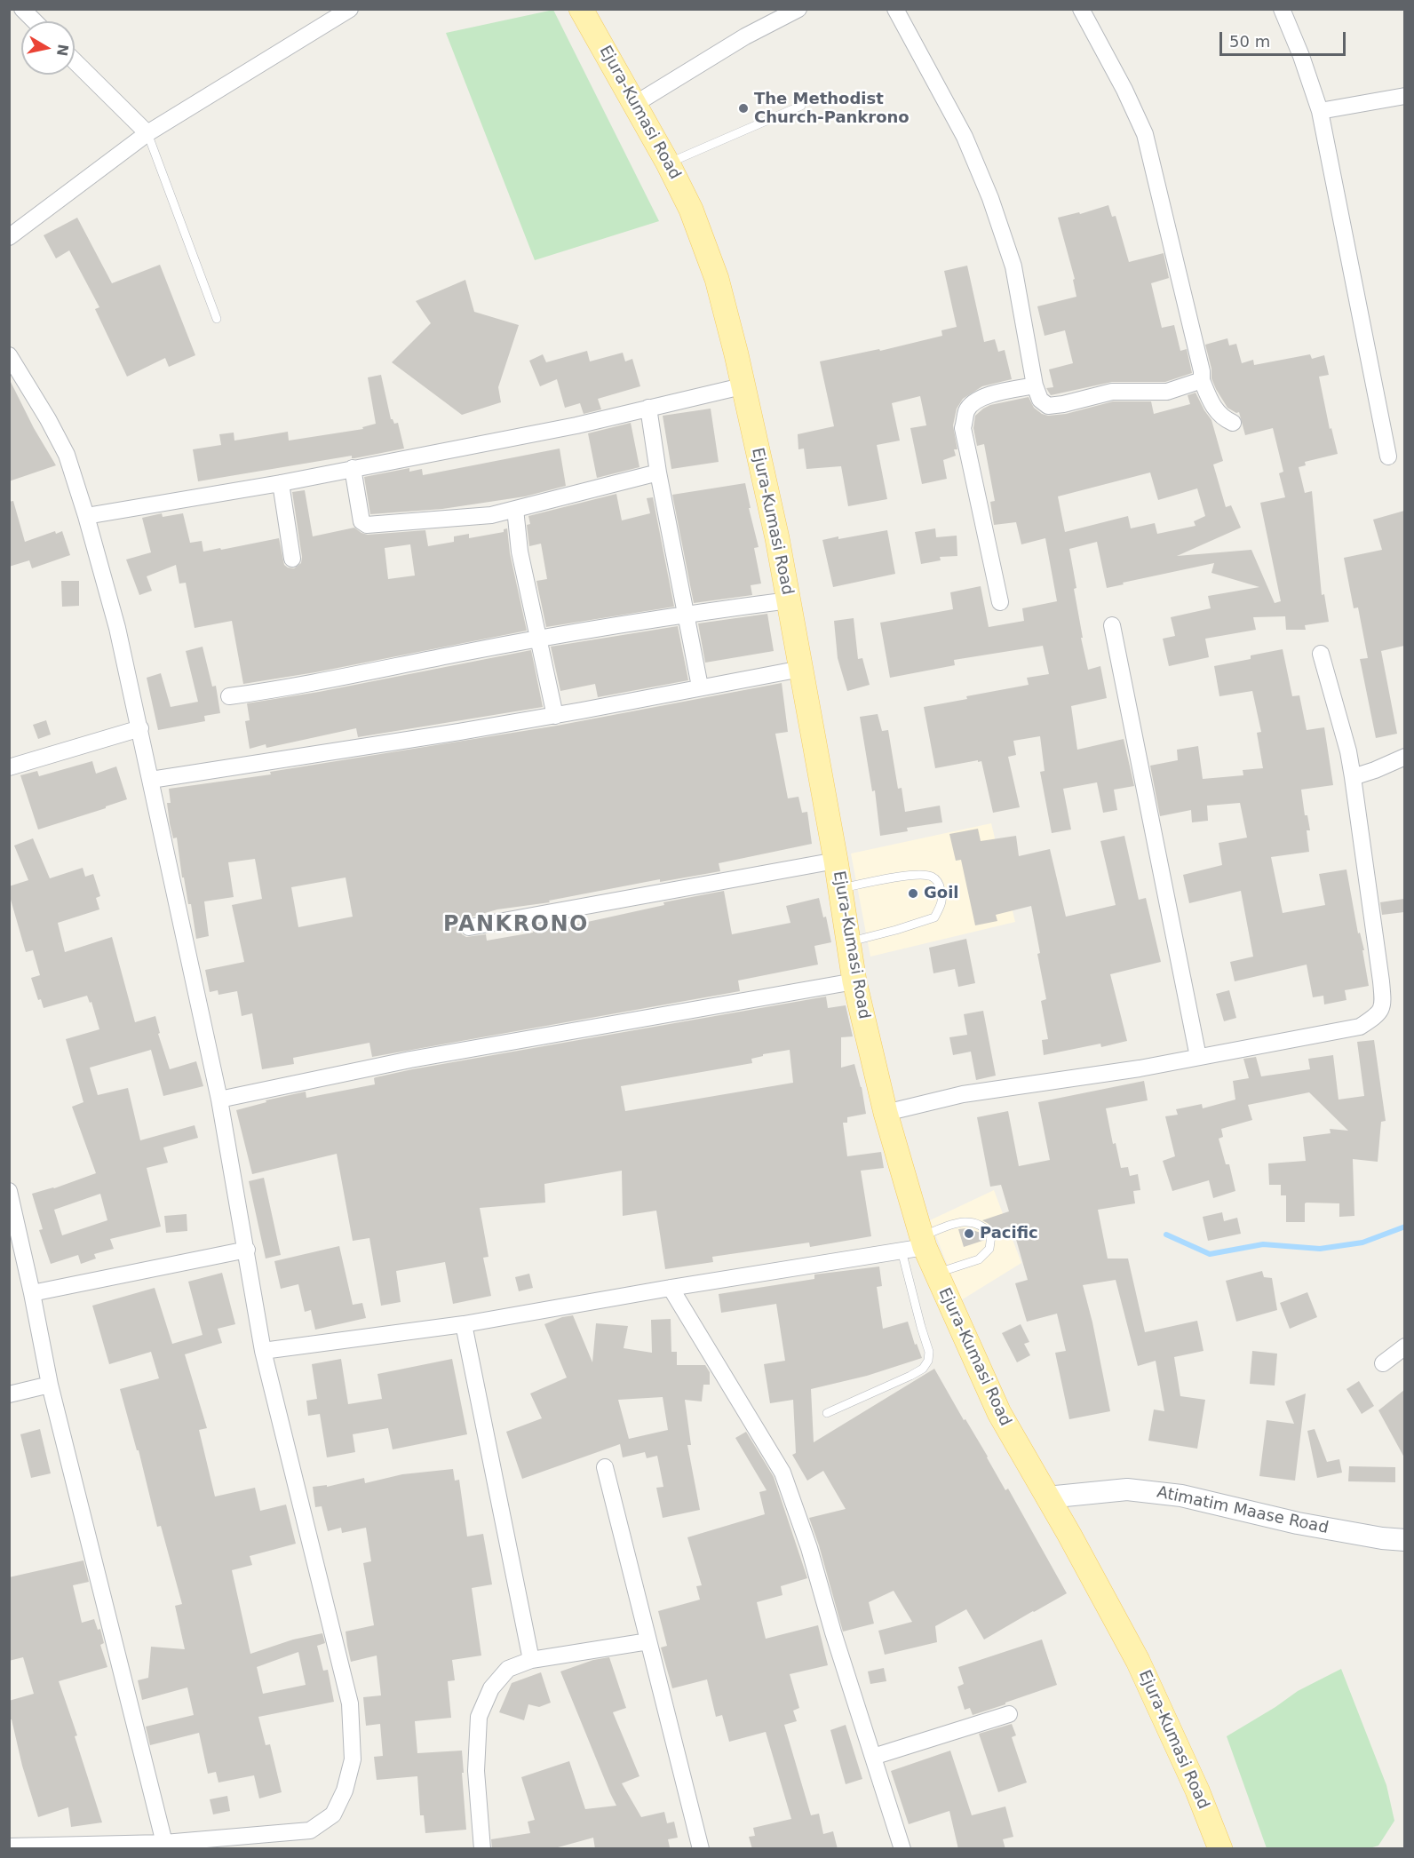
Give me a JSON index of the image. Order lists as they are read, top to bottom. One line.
{"streets":{"main road":["Ejura-Kumasi Road","Atimatim Maase Road"]},"crossings":[["Ejura-Kumasi Road","Atimatim Maase Road"]],"districts":["PANKRONO"],"places":["The Methodist Church-Pankrono","Goil","Pacific"],"scale_bar":"50 m","north":"right"}
